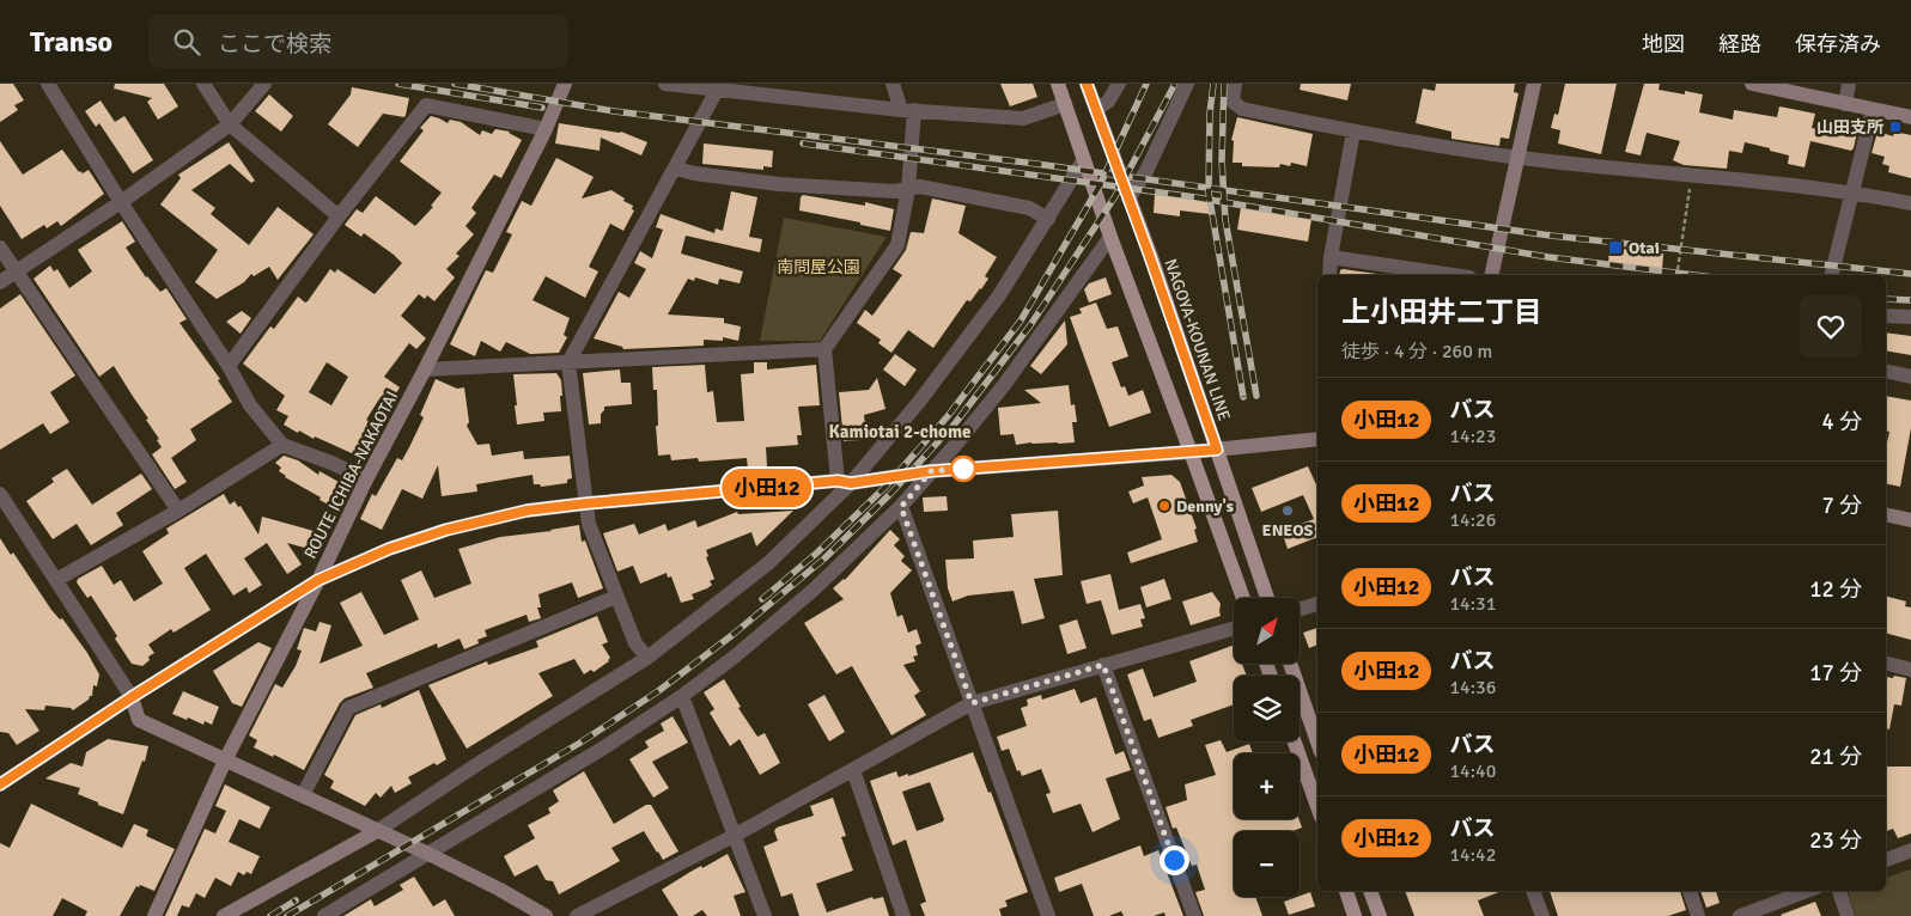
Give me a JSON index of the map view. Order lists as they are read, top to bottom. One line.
{"streets":{"main road":["NAGOYA-KOUNAN LINE"],"street":["ROUTE ICHIBA-NAKAOTAI"]},"districts":["Kamiotai 2-chome"],"parks":["南問屋公園"],"places":{"transit":["山田支所","Otai"],"other":["Denny's","ENEOS"]},"lines":["bus line 小田12"],"north":"top right","page":{"header":"Transo","search":"ここで検索","nav":["地図","経路","保存済み"],"on_map":"小田12","heading":["上小田井二丁目","徒歩 · 4 分 · 260 m"],"list":[{"mark":"小田12","name":"バス","note":"14:23","value":"4 分"},{"mark":"小田12","name":"バス","note":"14:26","value":"7 分"},{"mark":"小田12","name":"バス","note":"14:31","value":"12 分"},{"mark":"小田12","name":"バス","note":"14:36","value":"17 分"},{"mark":"小田12","name":"バス","note":"14:40","value":"21 分"},{"mark":"小田12","name":"バス","note":"14:42","value":"23 分"}],"map_buttons":["+","−"]}}
